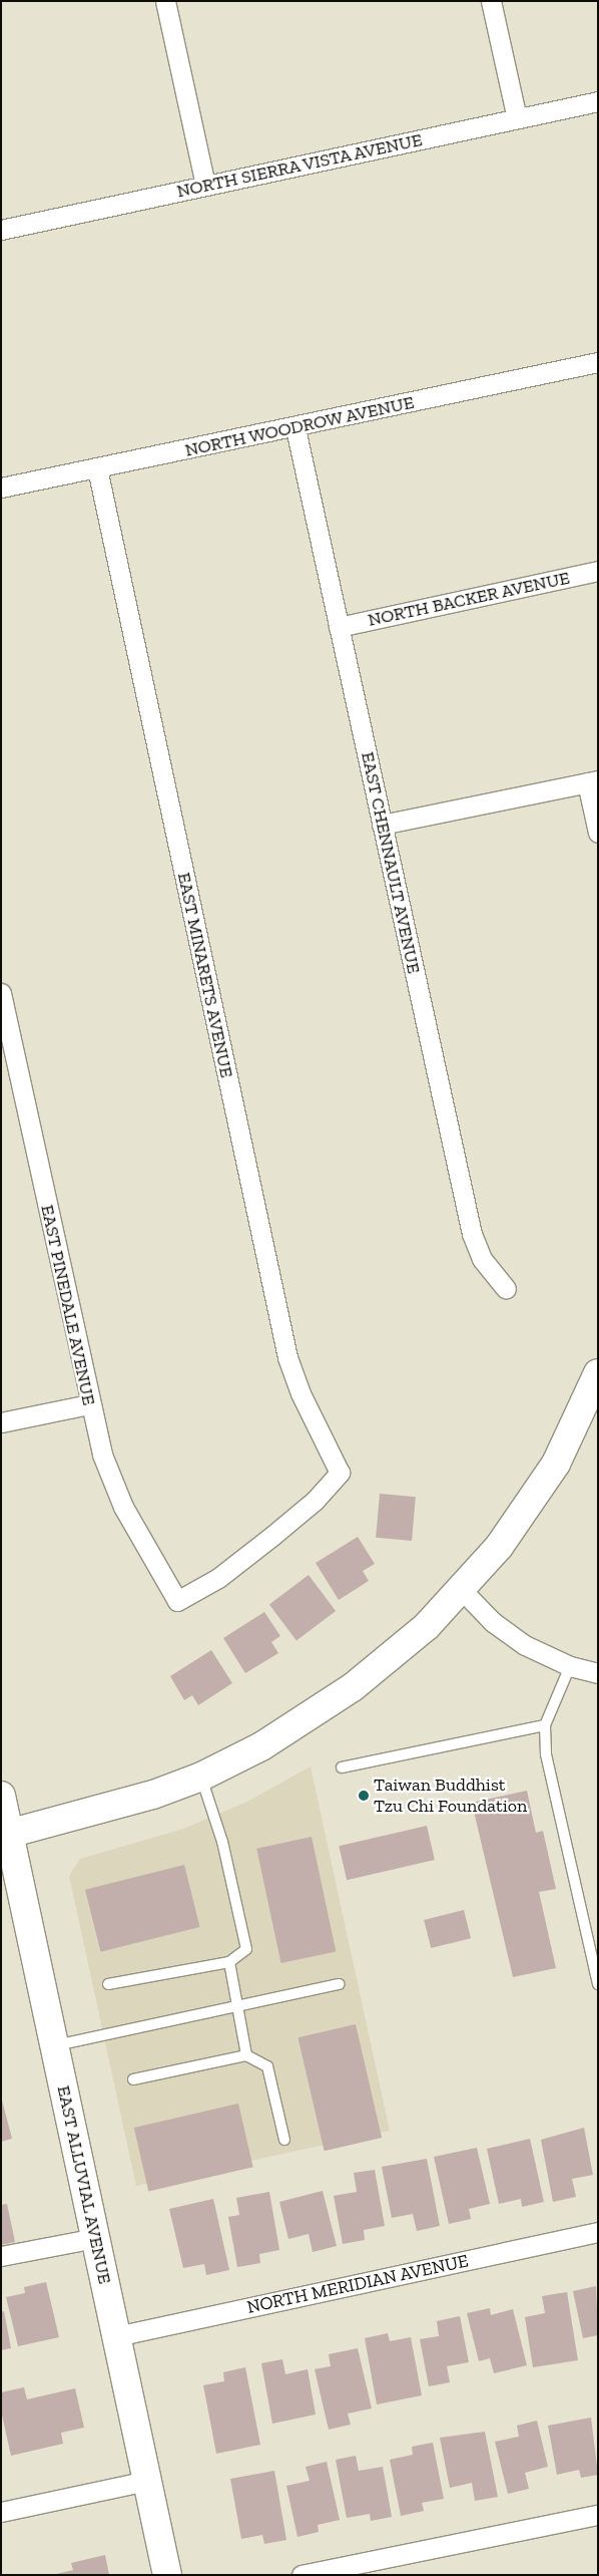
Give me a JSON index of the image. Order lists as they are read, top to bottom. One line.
{"streets":{"main road":["EAST ALLUVIAL AVENUE"],"street":["NORTH SIERRA VISTA AVENUE","NORTH WOODROW AVENUE","NORTH BACKER AVENUE","EAST CHENNAULT AVENUE","EAST MINARETS AVENUE","EAST PINEDALE AVENUE","NORTH MERIDIAN AVENUE"]},"crossings":[["NORTH WOODROW AVENUE","EAST CHENNAULT AVENUE"],["NORTH WOODROW AVENUE","EAST MINARETS AVENUE"],["NORTH BACKER AVENUE","EAST CHENNAULT AVENUE"],["EAST MINARETS AVENUE","EAST PINEDALE AVENUE"],["EAST ALLUVIAL AVENUE","NORTH MERIDIAN AVENUE"]],"places":["Taiwan Buddhist Tzu Chi Foundation"]}
